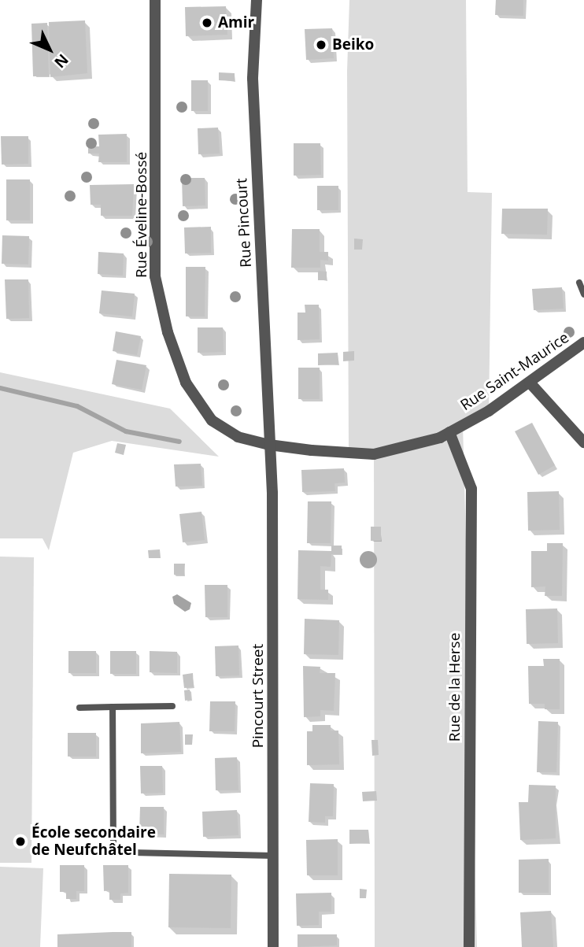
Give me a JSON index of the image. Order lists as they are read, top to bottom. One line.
{"streets":{"street":["Rue Éveline-Bossé","Rue Pincourt","Rue Saint-Maurice","Rue de la Herse","Pincourt Street"]},"crossings":[["Rue Éveline-Bossé","Rue Pincourt"],["Rue Éveline-Bossé","Rue Saint-Maurice"],["Rue Éveline-Bossé","Pincourt Street"],["Rue Pincourt","Rue Saint-Maurice"],["Rue Pincourt","Pincourt Street"],["Rue Saint-Maurice","Rue de la Herse"],["Rue Saint-Maurice","Pincourt Street"]],"places":["Amir","Beiko","École secondaire de Neufchâtel"],"north":"bottom right"}
